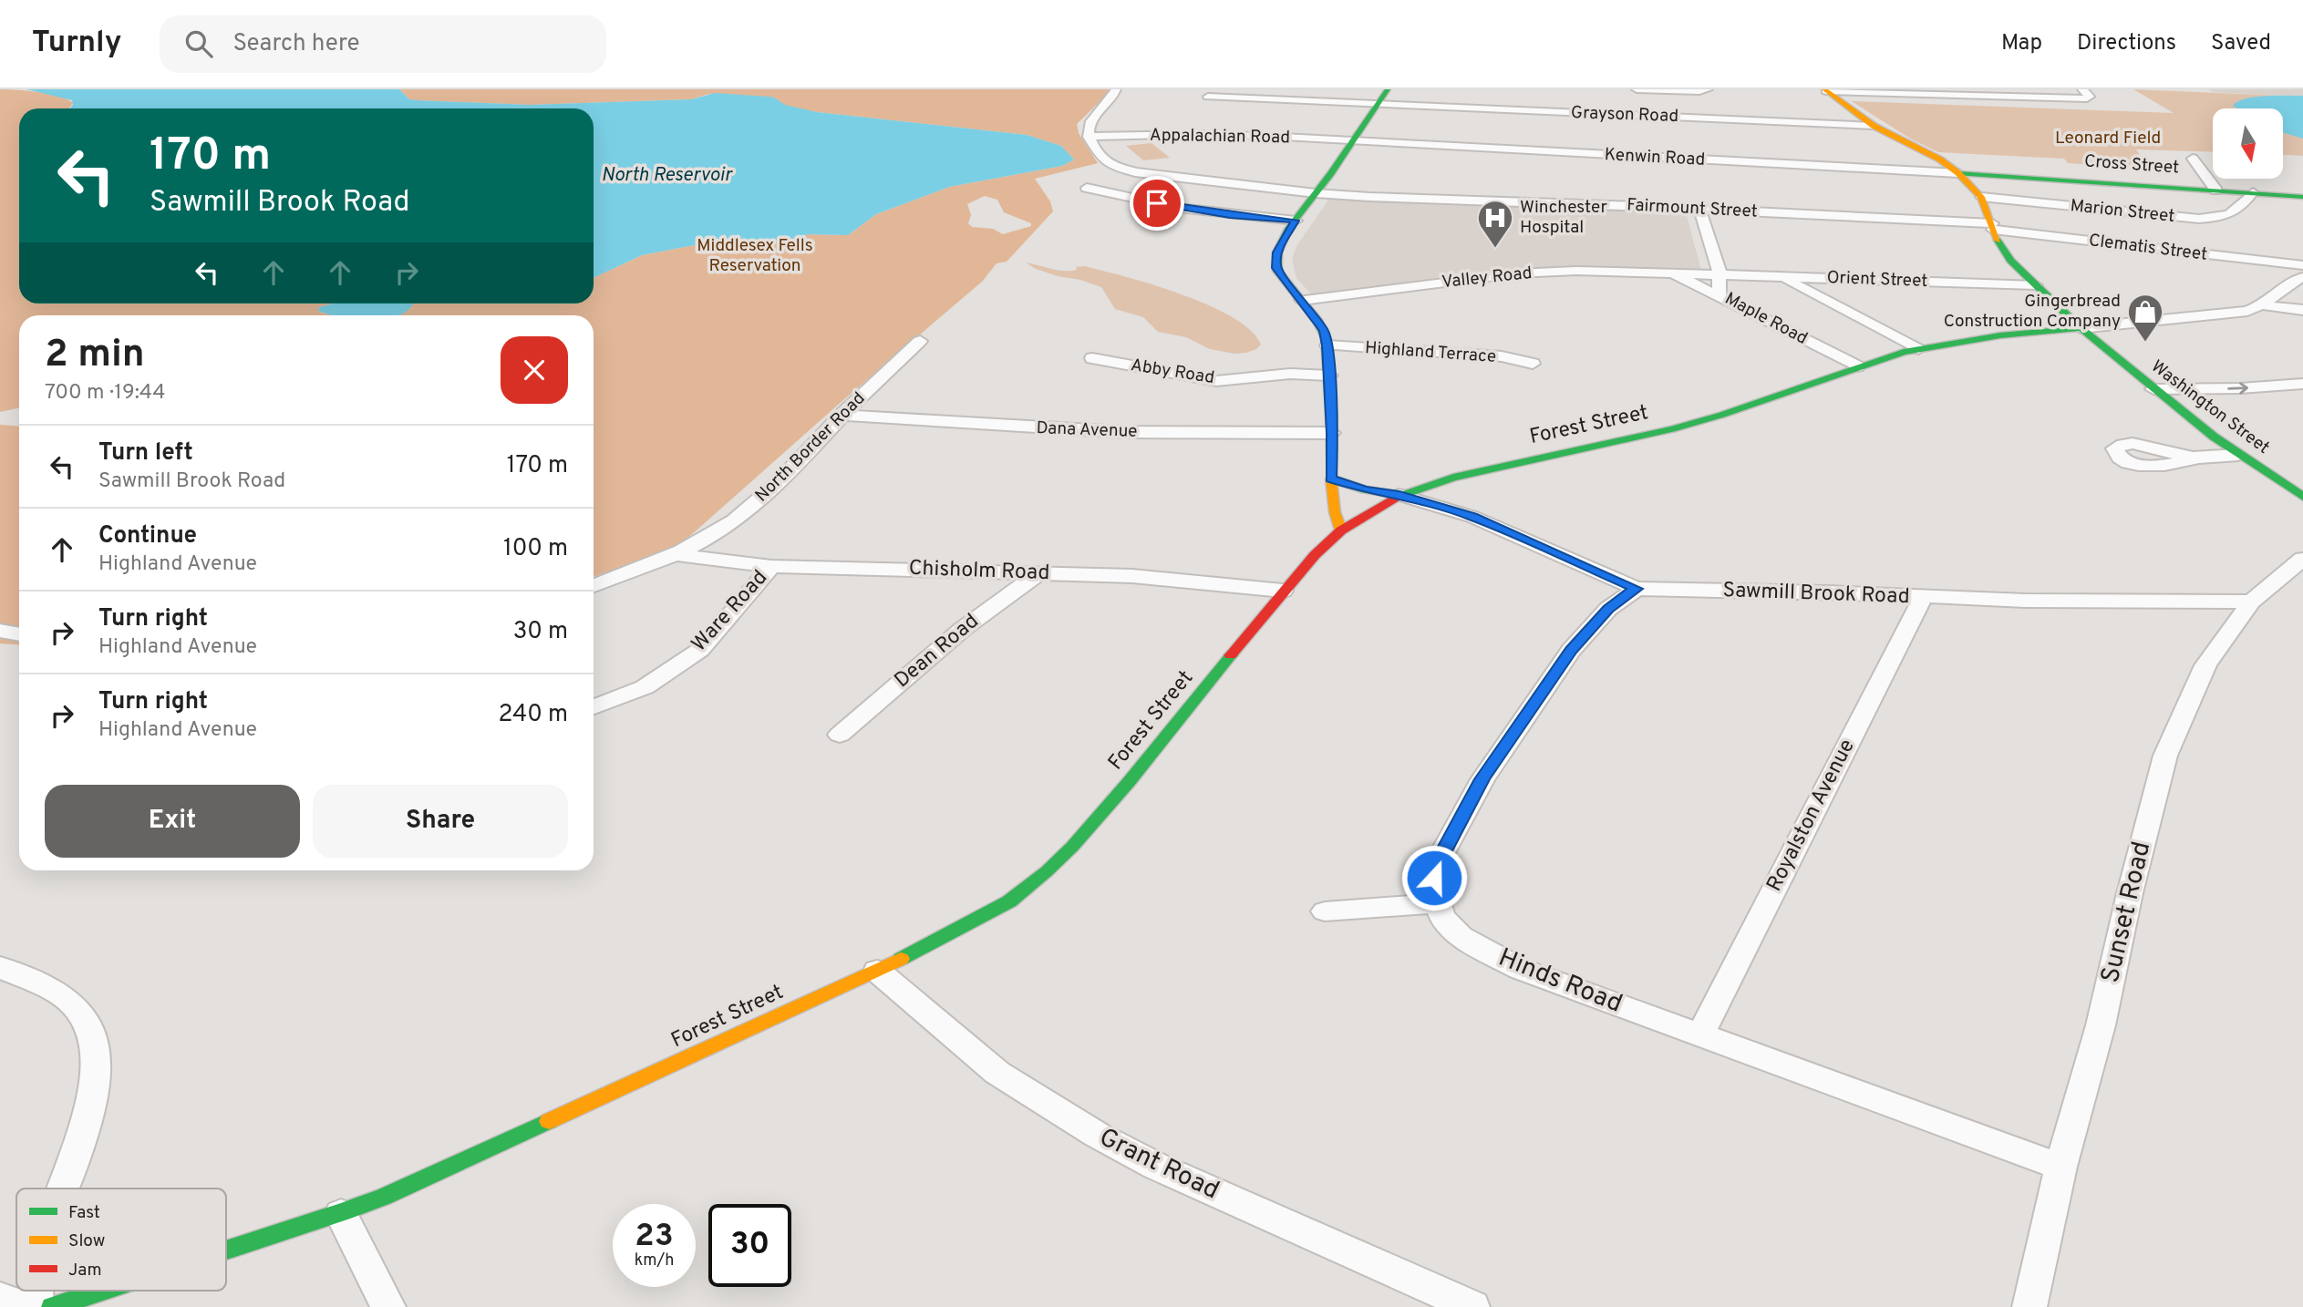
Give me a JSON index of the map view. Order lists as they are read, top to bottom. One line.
{"streets":{"main road":["Cross Street","Washington Street","Forest Street"],"street":["Grayson Road","Appalachian Road","Kenwin Road","Fairmount Street","Marion Street","Clematis Street","Valley Road","Orient Street","Maple Road","Highland Terrace","Abby Road","Dana Avenue","North Border Road","Chisholm Road","Sawmill Brook Road","Ware Road","Dean Road","Royalston Avenue","Sunset Road","Hinds Road","Grant Road"]},"crossings":[["Grayson Road","Washington Street"],["Appalachian Road","Kenwin Road"],["Appalachian Road","Fairmount Street"],["Kenwin Road","Cross Street"],["Kenwin Road","Washington Street"],["Cross Street","Marion Street"],["Cross Street","Washington Street"],["Fairmount Street","Clematis Street"],["Fairmount Street","Maple Road"],["Fairmount Street","Washington Street"],["Marion Street","Washington Street"],["Clematis Street","Washington Street"],["Clematis Street","Forest Street"],["Valley Road","Orient Street"],["Valley Road","Maple Road"],["Orient Street","Maple Road"],["Orient Street","Washington Street"],["Maple Road","Forest Street"],["Washington Street","Forest Street"],["Forest Street","Chisholm Road"],["Forest Street","Sawmill Brook Road"],["Forest Street","Grant Road"],["Dana Avenue","North Border Road"],["North Border Road","Chisholm Road"],["Chisholm Road","Ware Road"],["Chisholm Road","Dean Road"],["Sawmill Brook Road","Royalston Avenue"],["Sawmill Brook Road","Sunset Road"],["Royalston Avenue","Hinds Road"],["Sunset Road","Hinds Road"]],"water":["North Reservoir"],"parks":["Leonard Field","Middlesex Fells Reservation"],"places":{"hospital":["Winchester Hospital"],"shop":["Gingerbread Construction Company"]},"legend":["Fast","Slow","Jam"],"north":"bottom","page":{"header":"Turnly","search":"Search here","nav":["Map","Directions","Saved"],"turn":["170 m","Sawmill Brook Road"],"heading":["2 min","700 m · 19:44"],"list":[{"name":"Turn left","note":"Sawmill Brook Road","value":"170 m"},{"name":"Continue","note":"Highland Avenue","value":"100 m"},{"name":"Turn right","note":"Highland Avenue","value":"30 m"},{"name":"Turn right","note":"Highland Avenue","value":"240 m"}],"buttons":["Exit","Share"],"speed":"23 km/h","limit":"30"}}
